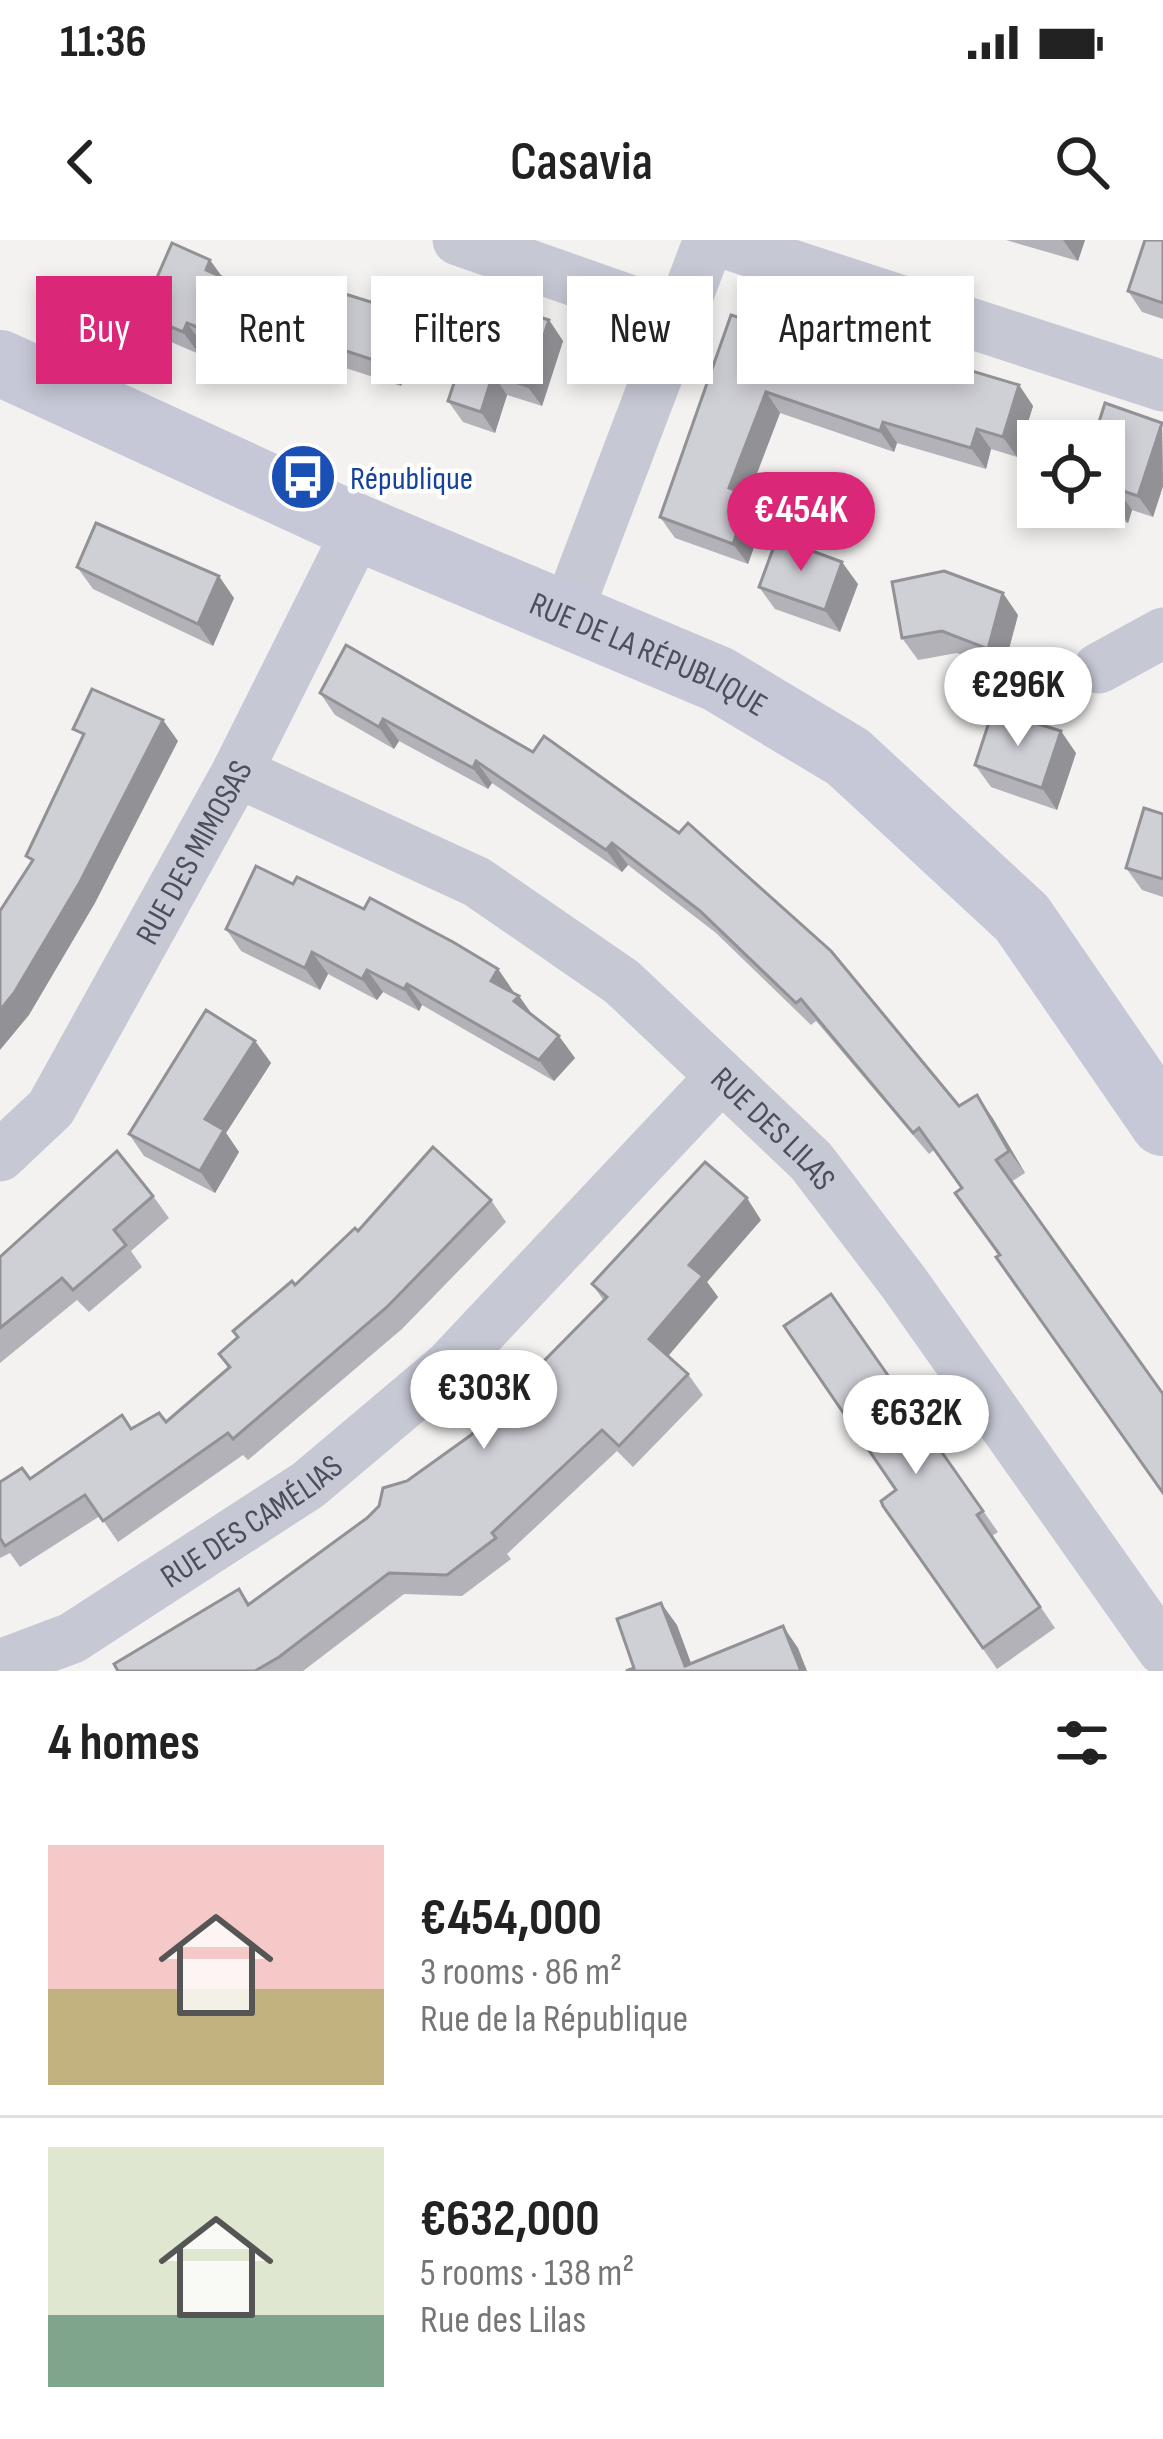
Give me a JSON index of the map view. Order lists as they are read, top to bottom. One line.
{"streets":{"main road":["RUE DE LA RÉPUBLIQUE"],"street":["RUE DES MIMOSAS","RUE DES LILAS","RUE DES CAMÉLIAS"]},"crossings":[["RUE DE LA RÉPUBLIQUE","RUE DES MIMOSAS"],["RUE DES MIMOSAS","RUE DES LILAS"],["RUE DES LILAS","RUE DES CAMÉLIAS"]],"places":{"bus stop":["République"]},"page":{"status":"11:36","header":"Casavia","chip":["Buy","Rent","Filters","New","Apartment"],"price":["€454K","€296K","€303K","€632K"],"heading":"4 homes","list":[{"name":"€454,000","note":"3 rooms · 86 m² · Rue de la République"},{"name":"€632,000","note":"5 rooms · 138 m² · Rue des Lilas"}]}}
